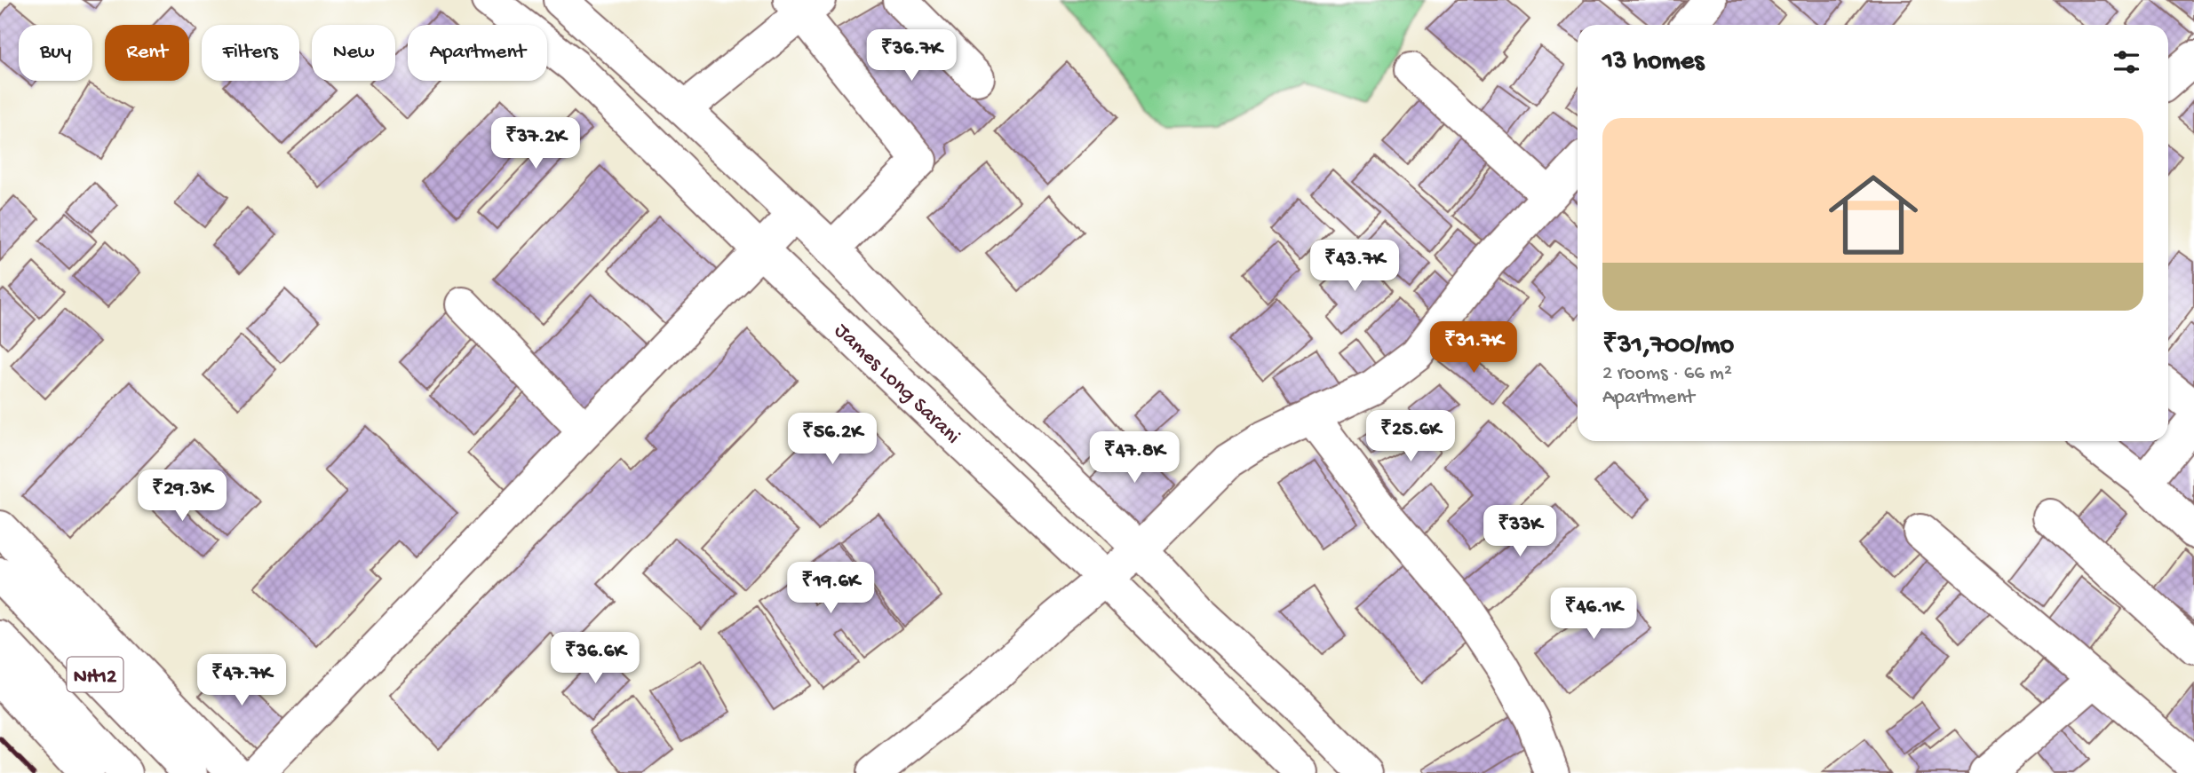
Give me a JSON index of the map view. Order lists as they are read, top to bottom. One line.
{"streets":{"main road":["James Long Sarani","NH12"]},"page":{"chip":["Buy","Rent","Filters","New","Apartment"],"heading":"13 homes","price":["₹36.7K","₹37.2K","₹43.7K","₹31.7K","₹25.6K","₹56.2K","₹47.8K","₹29.3K","₹33K","₹19.6K","₹46.1K","₹36.6K","₹47.7K"],"list":[{"name":"₹31,700/mo","note":"2 rooms · 66 m² · Apartment"}]}}
